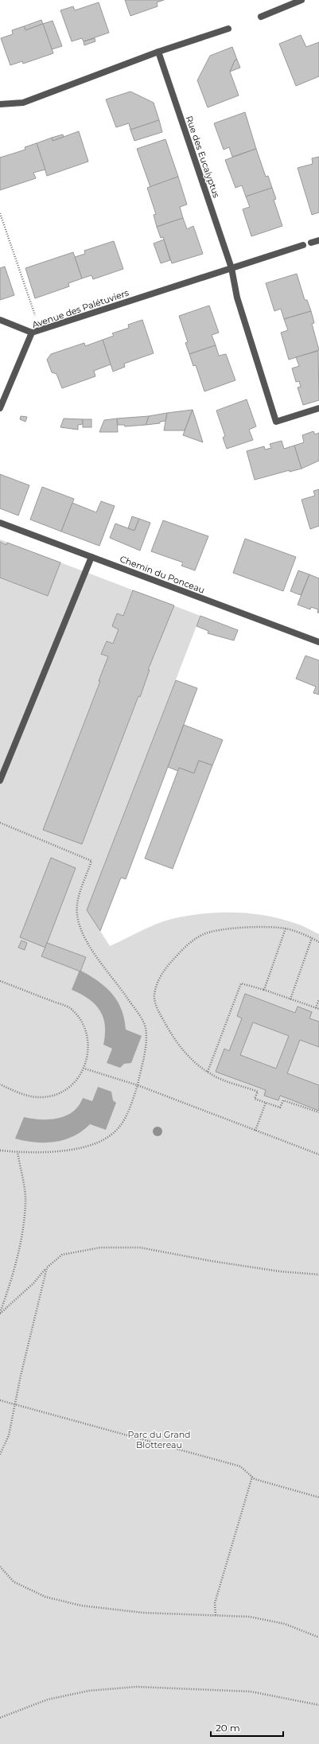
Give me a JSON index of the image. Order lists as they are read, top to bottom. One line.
{"streets":{"street":["Rue des Eucalyptus","Avenue des Palétuviers","Chemin du Ponceau"]},"crossings":[["Rue des Eucalyptus","Avenue des Palétuviers"]],"parks":["Parc du Grand Blottereau"],"scale_bar":"20 m"}
